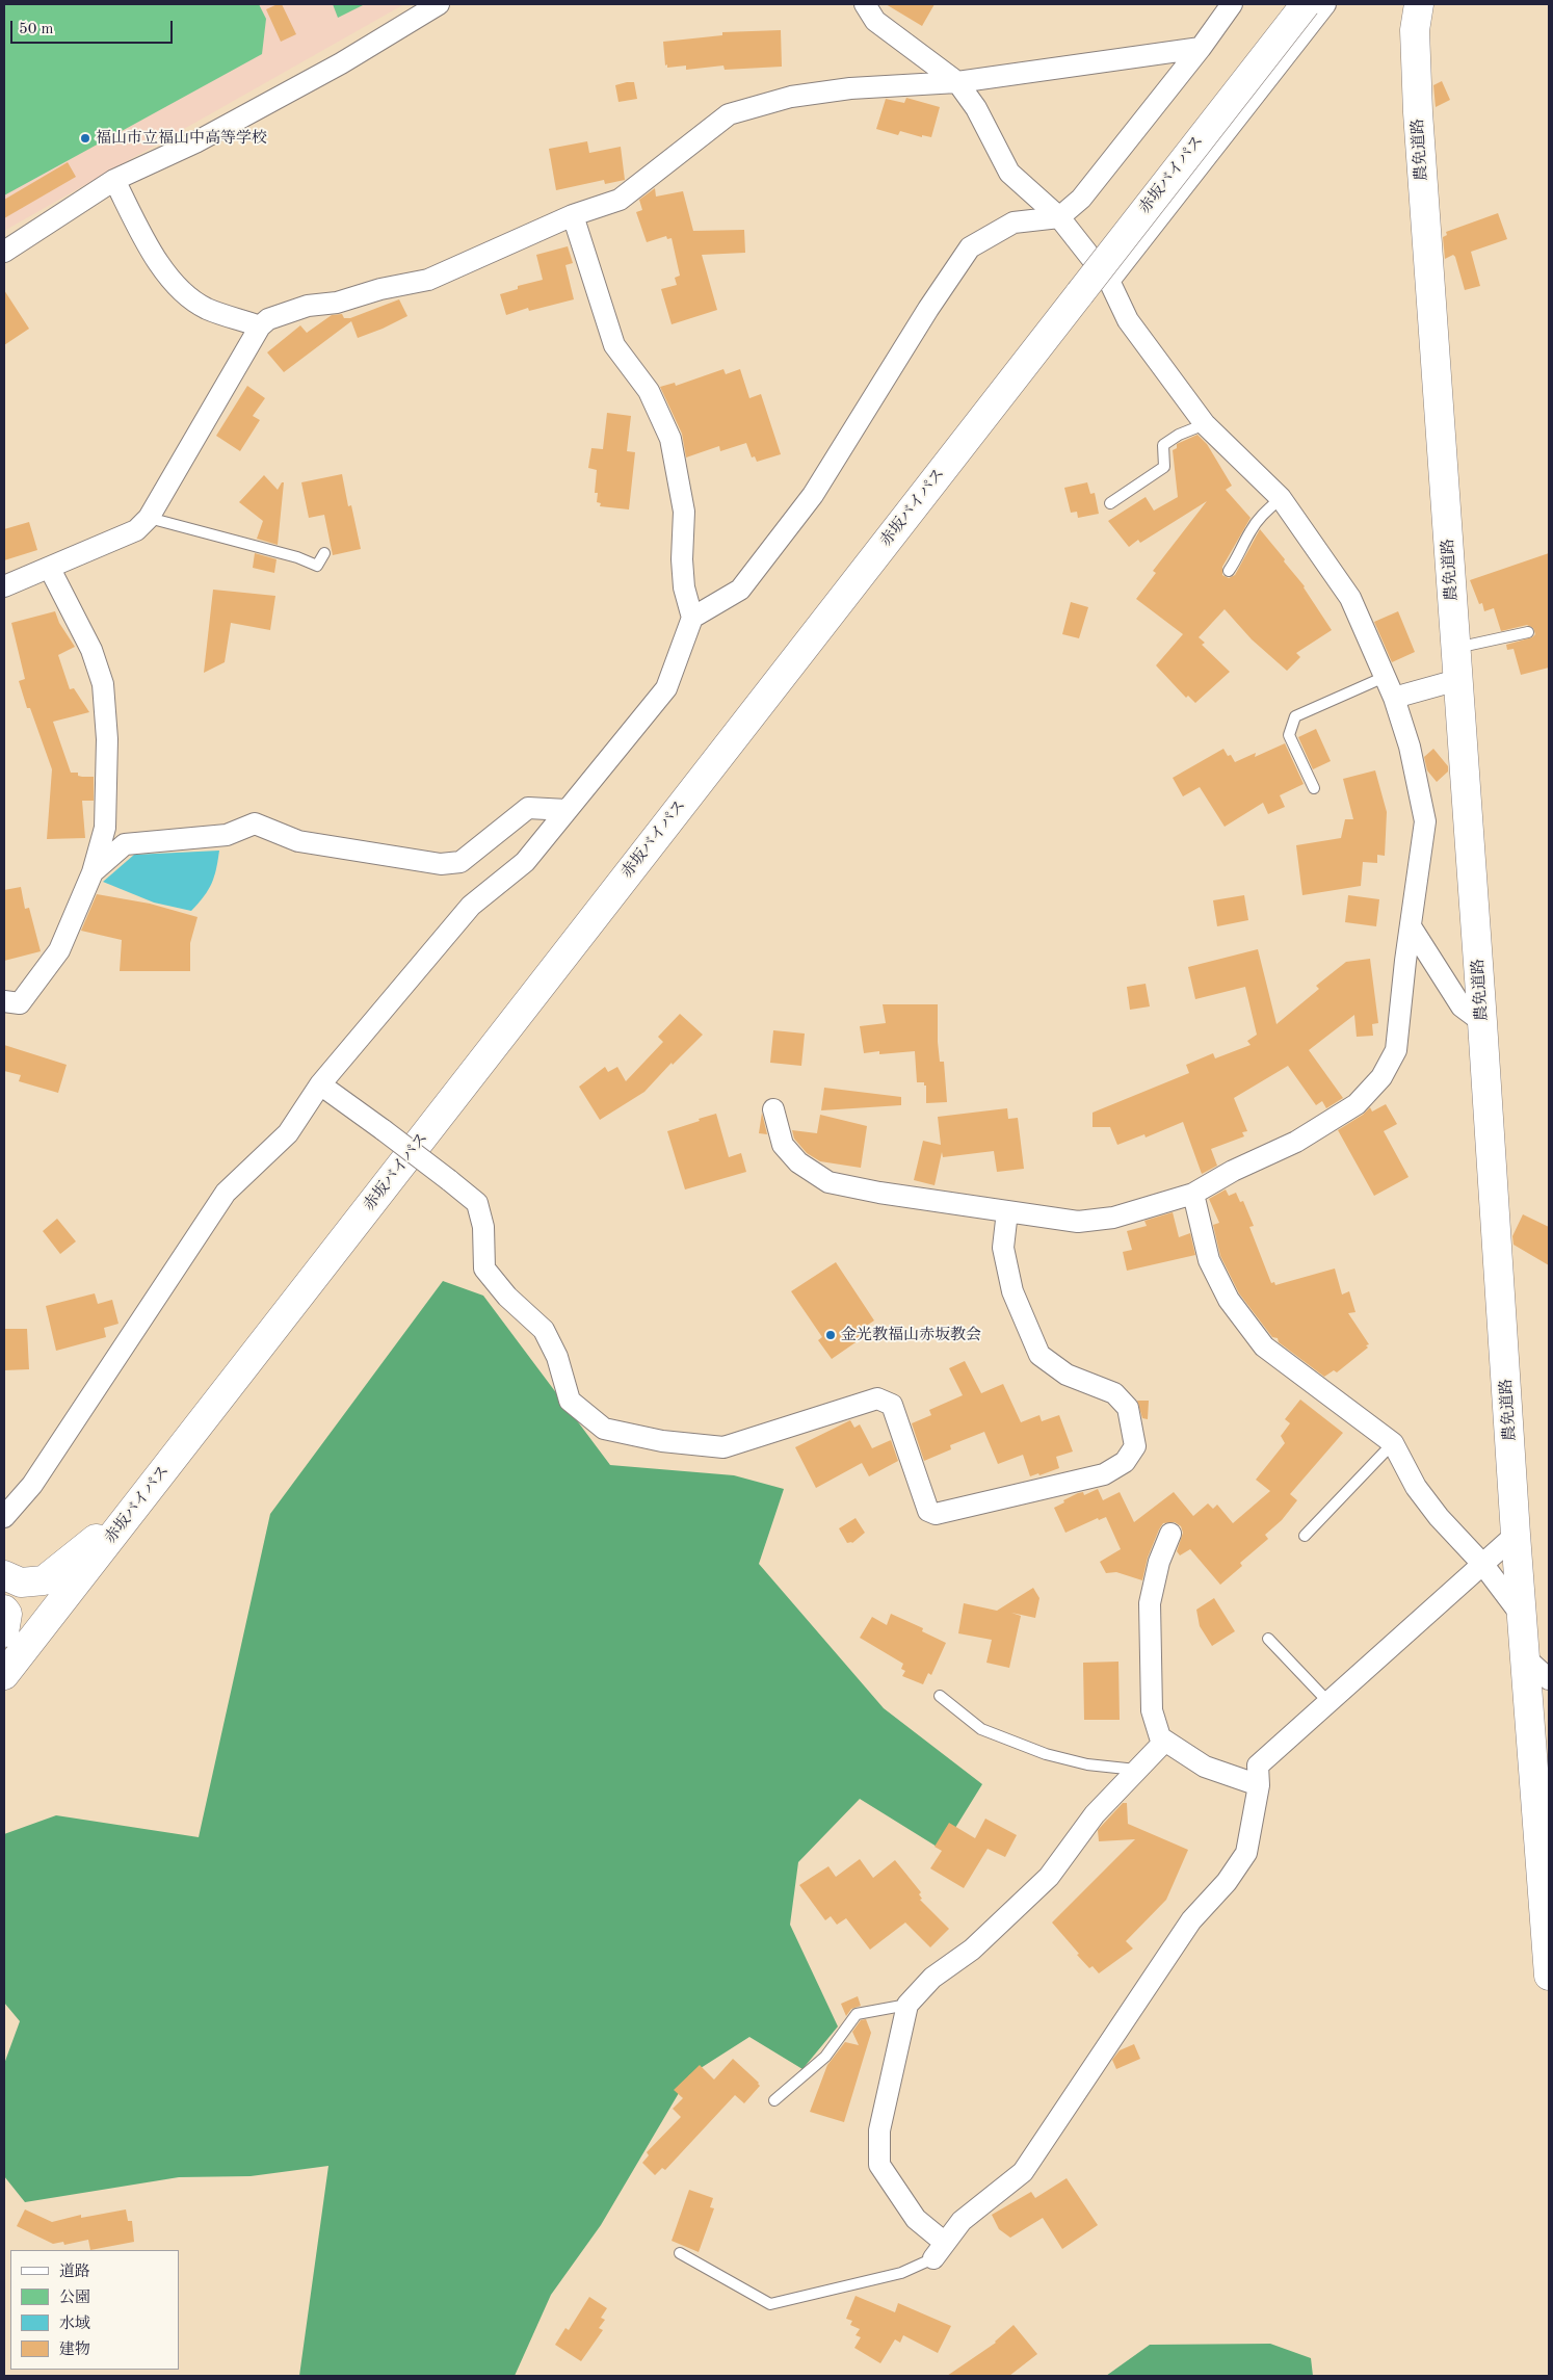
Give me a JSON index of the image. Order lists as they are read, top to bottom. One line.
{"streets":{"main road":["農免道路","赤坂バイパス"]},"places":["福山市立福山中高等学校","金光教福山赤坂教会"],"legend":["道路","公園","水域","建物"],"scale_bar":"50 m"}
